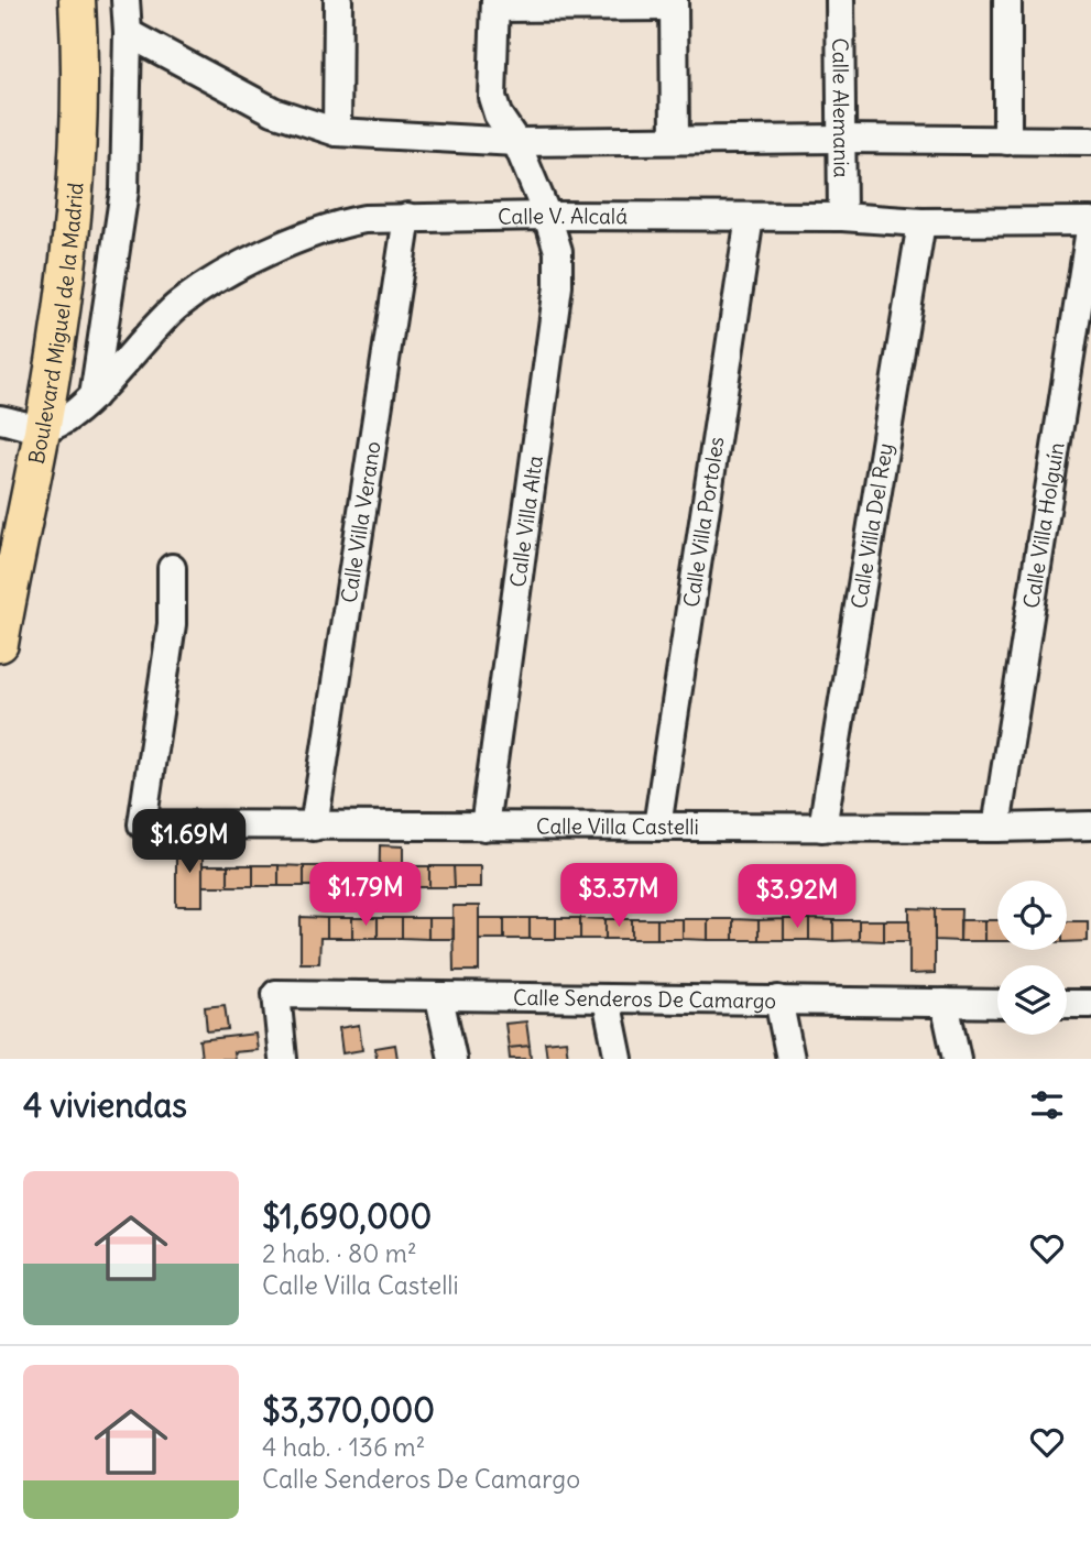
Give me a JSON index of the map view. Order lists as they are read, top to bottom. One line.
{"streets":{"main road":["Boulevard Miguel de la Madrid"],"street":["Calle Alemania","Calle V. Alcalá","Calle Villa Alta","Calle Villa Verano","Calle Villa Portoles","Calle Villa Del Rey","Calle Villa Holguín","Calle Villa Castelli","Calle Senderos De Camargo"]},"crossings":[["Calle Alemania","Calle V. Alcalá"],["Calle V. Alcalá","Boulevard Miguel de la Madrid"],["Calle V. Alcalá","Calle Villa Alta"],["Calle V. Alcalá","Calle Villa Verano"],["Calle V. Alcalá","Calle Villa Portoles"],["Calle V. Alcalá","Calle Villa Del Rey"],["Calle V. Alcalá","Calle Villa Holguín"],["Calle Villa Alta","Calle Villa Castelli"],["Calle Villa Verano","Calle Villa Castelli"],["Calle Villa Portoles","Calle Villa Castelli"],["Calle Villa Del Rey","Calle Villa Castelli"],["Calle Villa Holguín","Calle Villa Castelli"]],"page":{"price":["$1.69M","$1.79M","$3.37M","$3.92M"],"heading":"4 viviendas","list":[{"name":"$1,690,000","note":"2 hab. · 80 m² · Calle Villa Castelli"},{"name":"$3,370,000","note":"4 hab. · 136 m² · Calle Senderos De Camargo"}]}}
